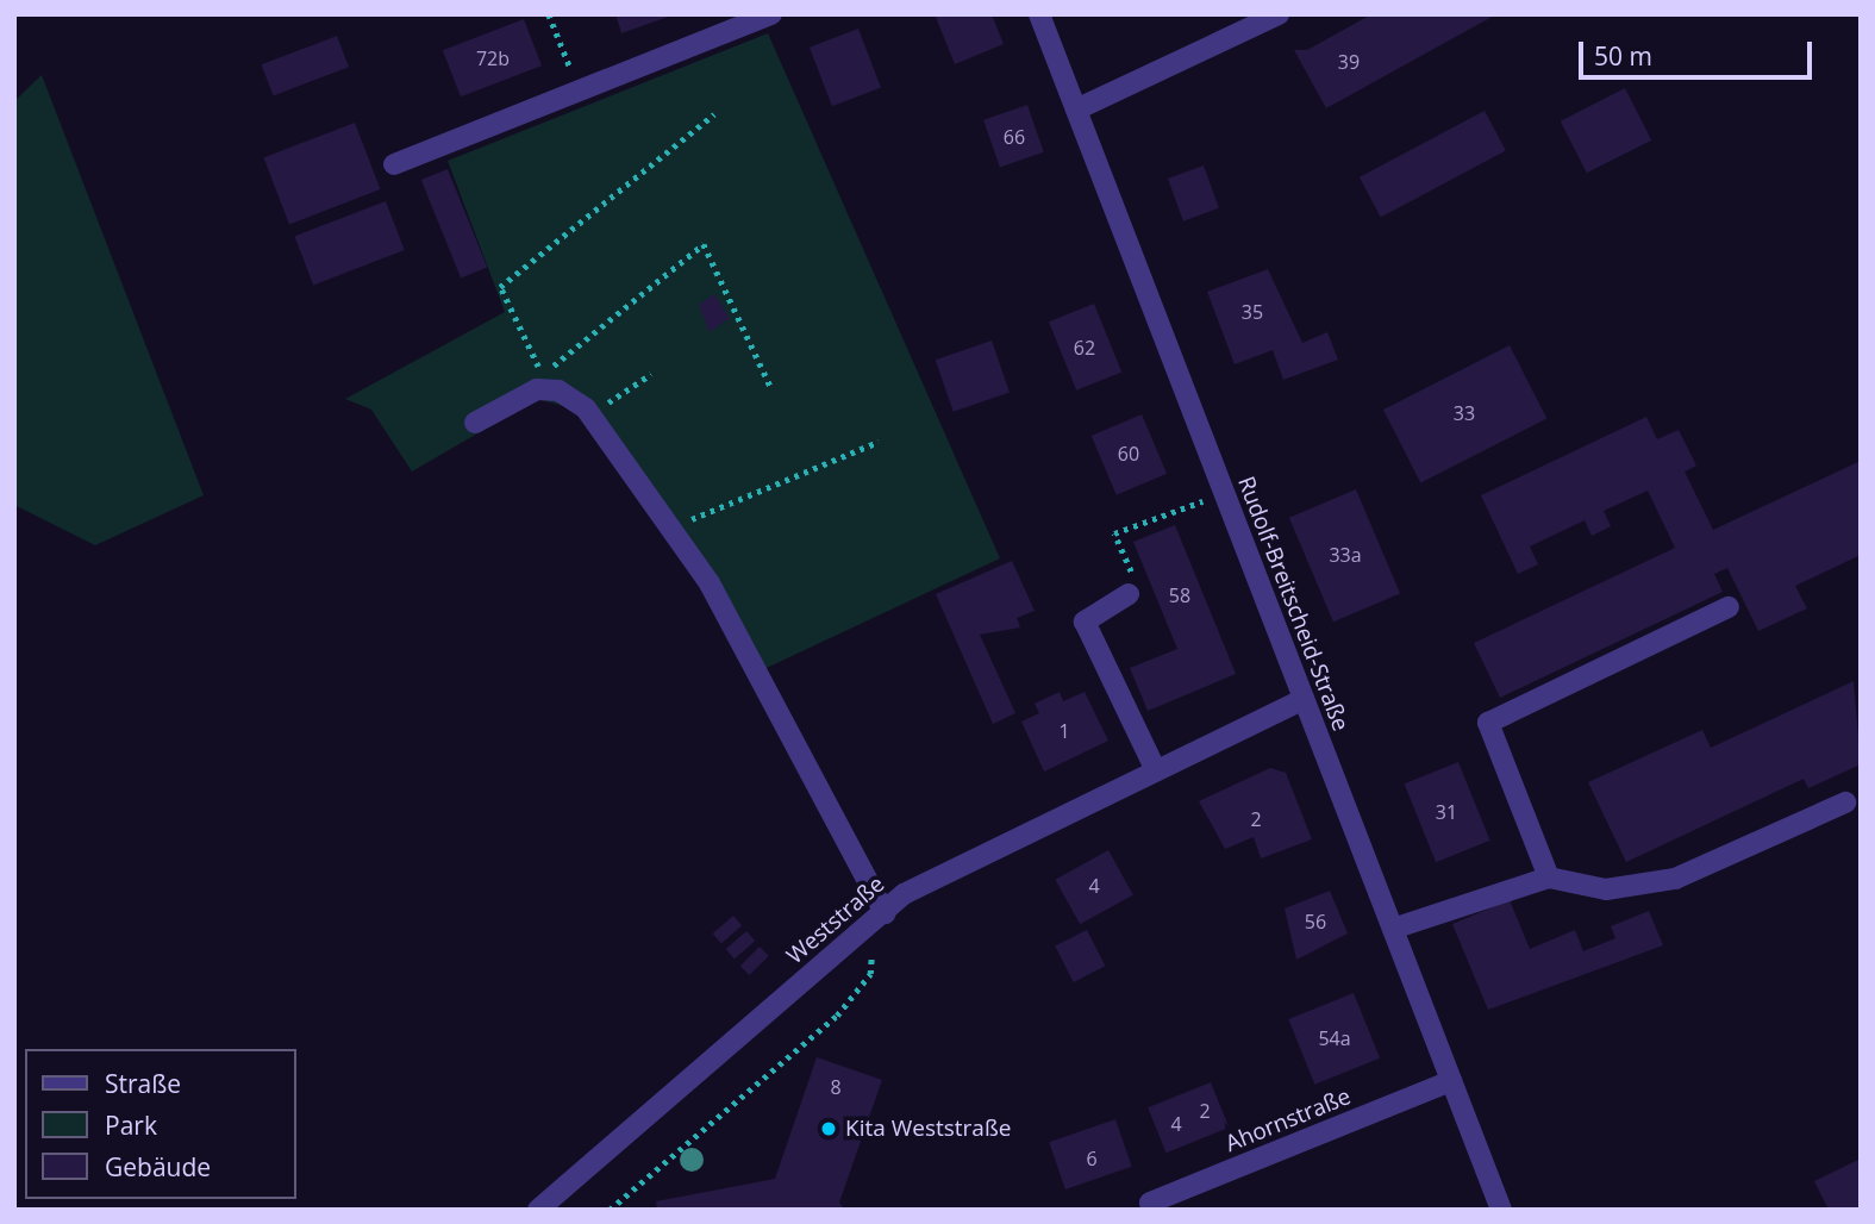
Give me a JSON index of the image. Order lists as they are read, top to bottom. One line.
{"streets":{"street":["Rudolf-Breitscheid-Straße","Weststraße","Ahornstraße"]},"crossings":[["Rudolf-Breitscheid-Straße","Weststraße"],["Rudolf-Breitscheid-Straße","Ahornstraße"]],"places":["Kita Weststraße"],"house_numbers":["72b","39","66","35","62","33","60","33a","58","1","31","2","4","56","54a","8","2","4","6"],"legend":["Straße","Park","Gebäude"],"scale_bar":"50 m"}
